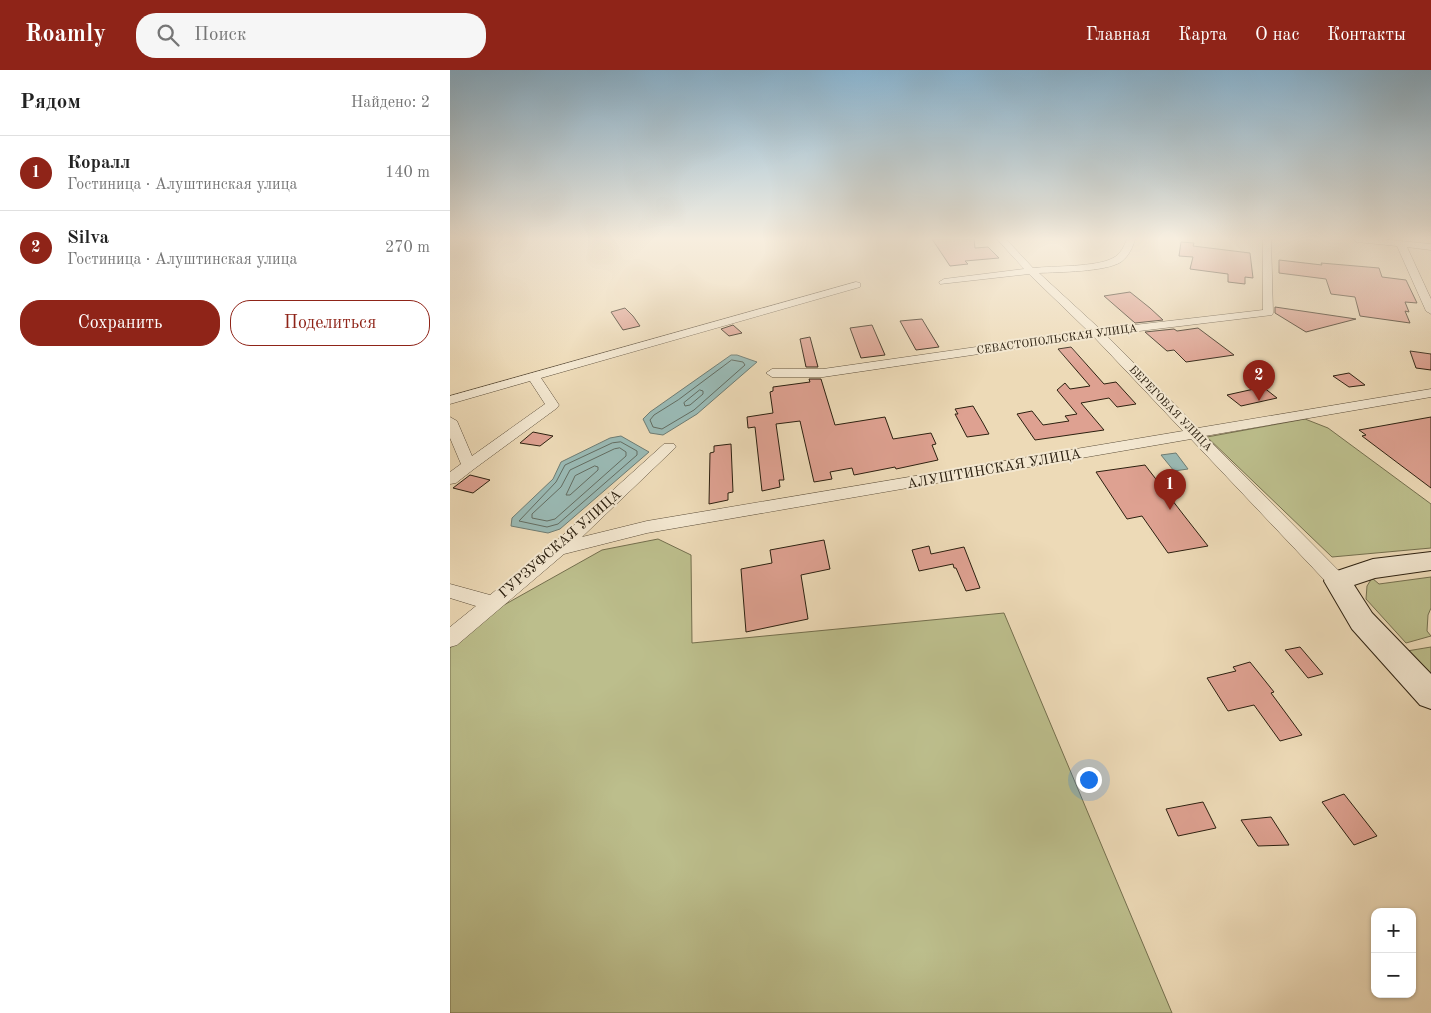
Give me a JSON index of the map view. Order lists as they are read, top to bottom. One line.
{"streets":{"street":["СЕВАСТОПОЛЬСКАЯ УЛИЦА","БЕРЕГОВАЯ УЛИЦА","АЛУШТИНСКАЯ УЛИЦА","ГУРЗУФСКАЯ УЛИЦА"]},"crossings":[["СЕВАСТОПОЛЬСКАЯ УЛИЦА","БЕРЕГОВАЯ УЛИЦА"],["БЕРЕГОВАЯ УЛИЦА","АЛУШТИНСКАЯ УЛИЦА"],["АЛУШТИНСКАЯ УЛИЦА","ГУРЗУФСКАЯ УЛИЦА"]],"page":{"header":"Roamly","search":"Поиск","nav":["Главная","Карта","О нас","Контакты"],"heading":["Рядом","Найдено: 2"],"list":[{"mark":"1","name":"Коралл","note":"Гостиница · Алуштинская улица","value":"140 m"},{"mark":"2","name":"Silva","note":"Гостиница · Алуштинская улица","value":"270 m"}],"buttons":["Сохранить","Поделиться"],"pins":["2","1"],"map_buttons":["+","−"]}}
